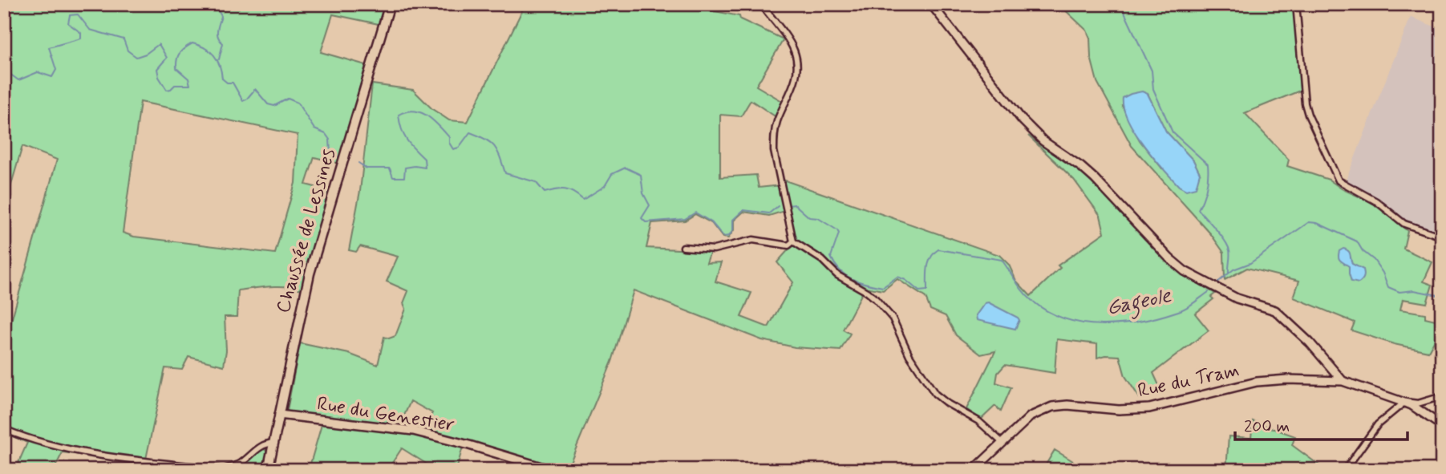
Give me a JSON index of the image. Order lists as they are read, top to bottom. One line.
{"streets":{"main road":["Chaussée de Lessines"],"street":["Rue du Tram","Rue du Genestier"]},"crossings":[["Chaussée de Lessines","Rue du Genestier"]],"water":["Gageole"],"scale_bar":"200 m"}
